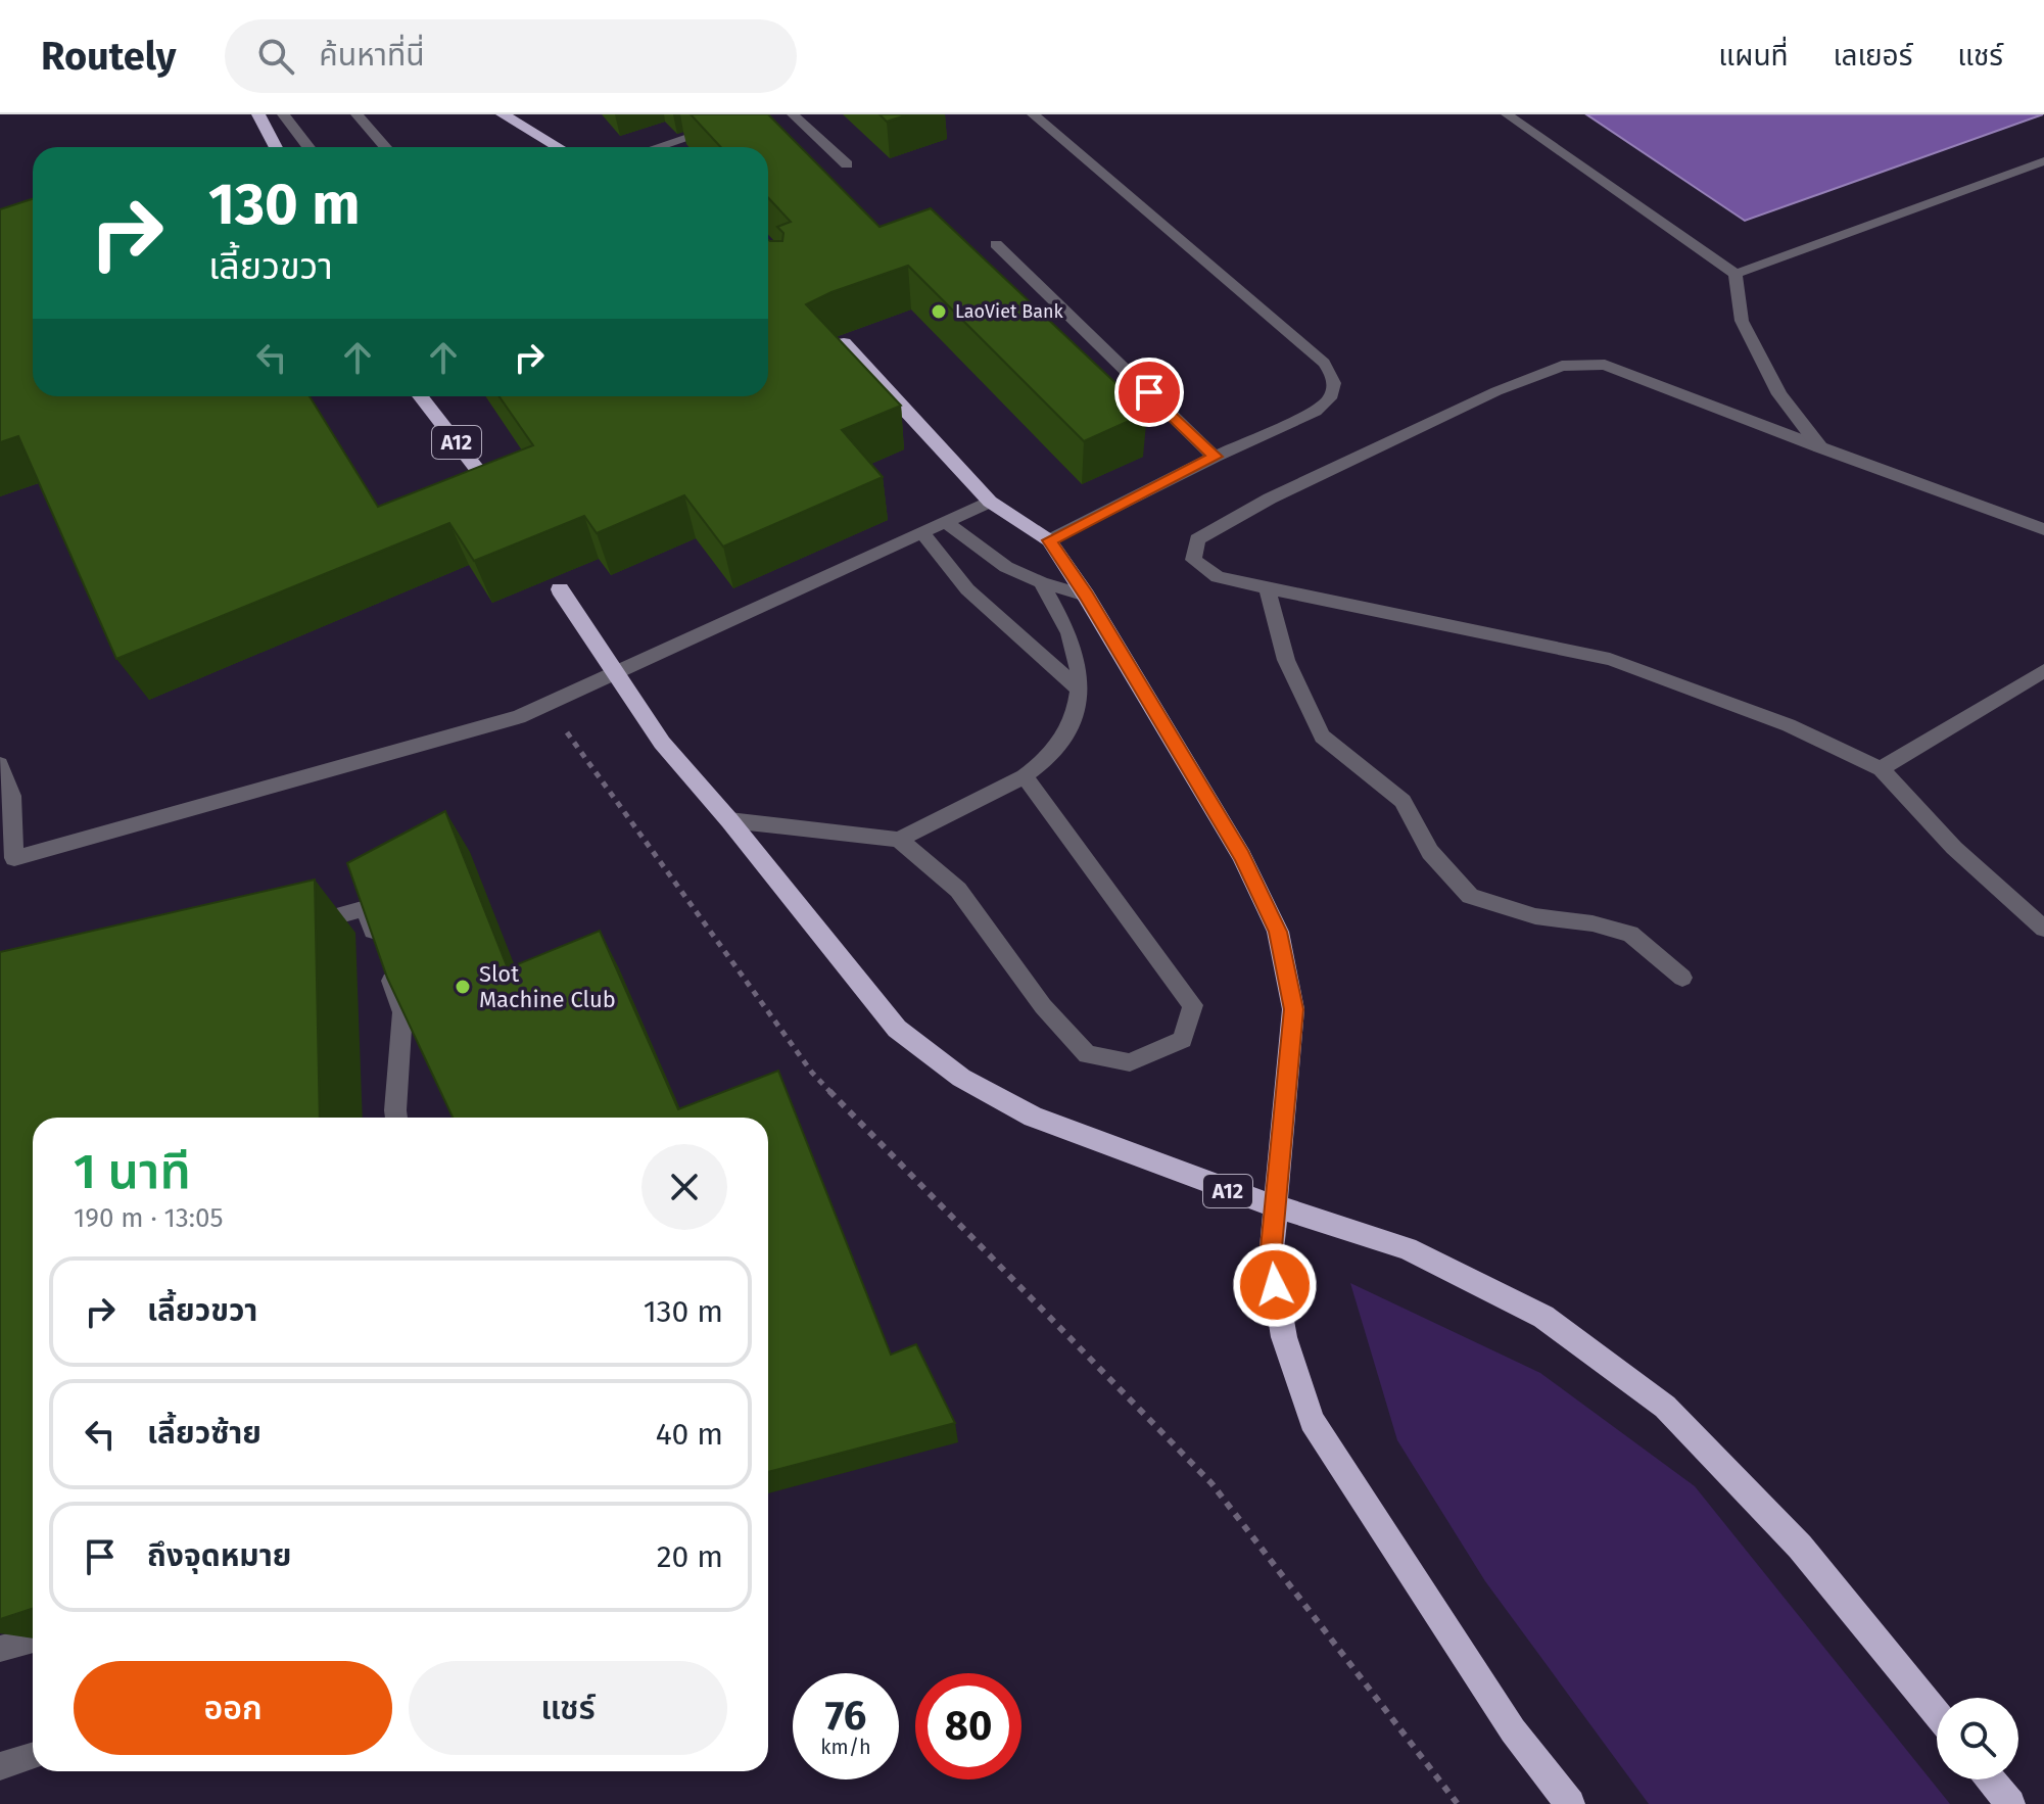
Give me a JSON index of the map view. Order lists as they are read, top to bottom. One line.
{"streets":{"highway":["A12"]},"places":["LaoViet Bank","Slot Machine Club"],"page":{"header":"Routely","search":"ค้นหาที่นี่","nav":["แผนที่","เลเยอร์","แชร์"],"turn":["130 m","เลี้ยวขวา"],"heading":["1 นาที","190 m · 13:05"],"list":[{"name":"เลี้ยวขวา","value":"130 m"},{"name":"เลี้ยวซ้าย","value":"40 m"},{"name":"ถึงจุดหมาย","value":"20 m"}],"buttons":["ออก","แชร์"],"speed":"76 km/h","limit":"80"}}
